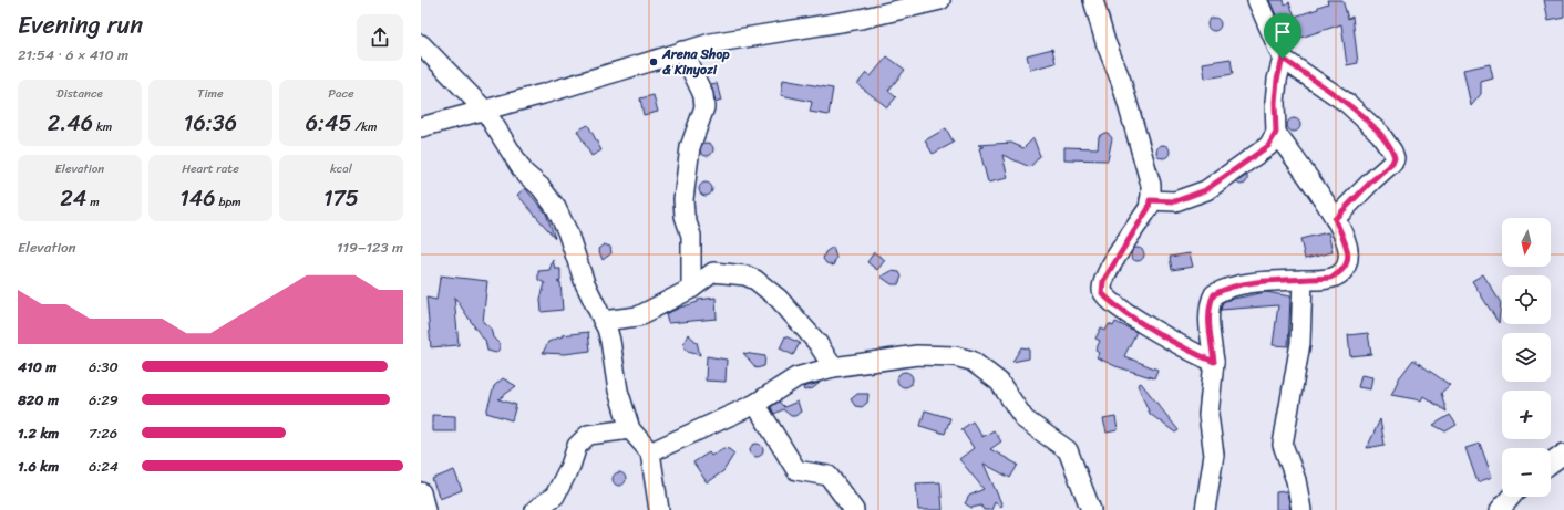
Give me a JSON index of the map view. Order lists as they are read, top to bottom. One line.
{"places":["Arena Shop & Kinyozi"],"north":"bottom","page":{"heading":["Evening run","21:54 · 6 × 410 m"],"stats":[["Distance","2.46 km"],["Time","16:36"],["Pace","6:45 /km"],["Elevation","24 m"],["Heart rate","146 bpm"],["kcal","175"]],"map_buttons":["+","−"],"chart":["Elevation","119–123 m"],"list":[{"name":"410 m","note":"6:30"},{"name":"820 m","note":"6:29"},{"name":"1.2 km","note":"7:26"},{"name":"1.6 km","note":"6:24"}]}}
